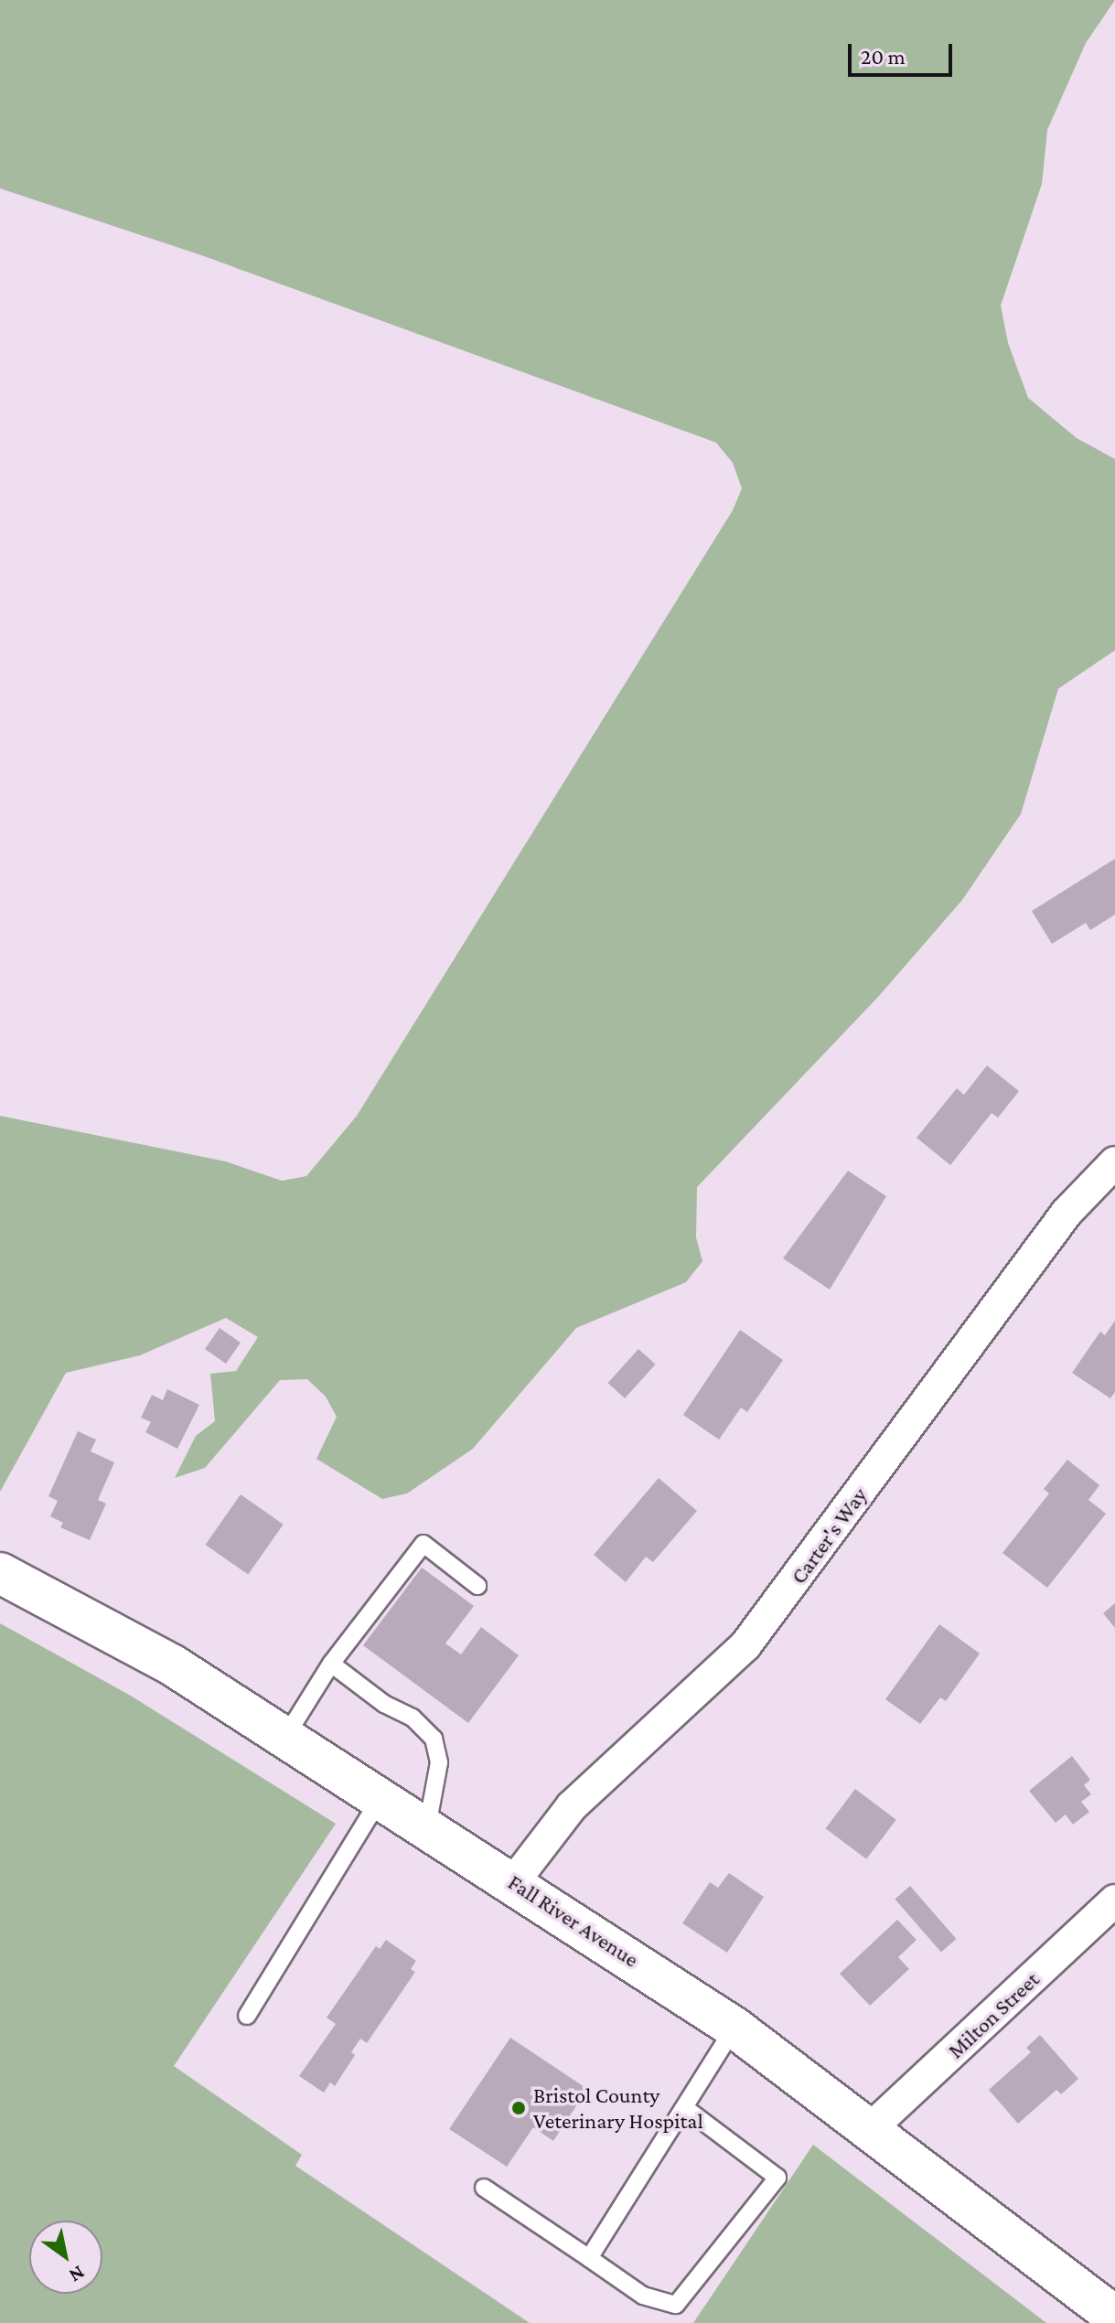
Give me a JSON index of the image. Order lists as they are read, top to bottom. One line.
{"streets":{"main road":["Fall River Avenue"],"street":["Carter's Way","Milton Street"]},"crossings":[["Carter's Way","Fall River Avenue"],["Fall River Avenue","Milton Street"]],"places":["Bristol County Veterinary Hospital"],"scale_bar":"20 m","north":"bottom right"}
